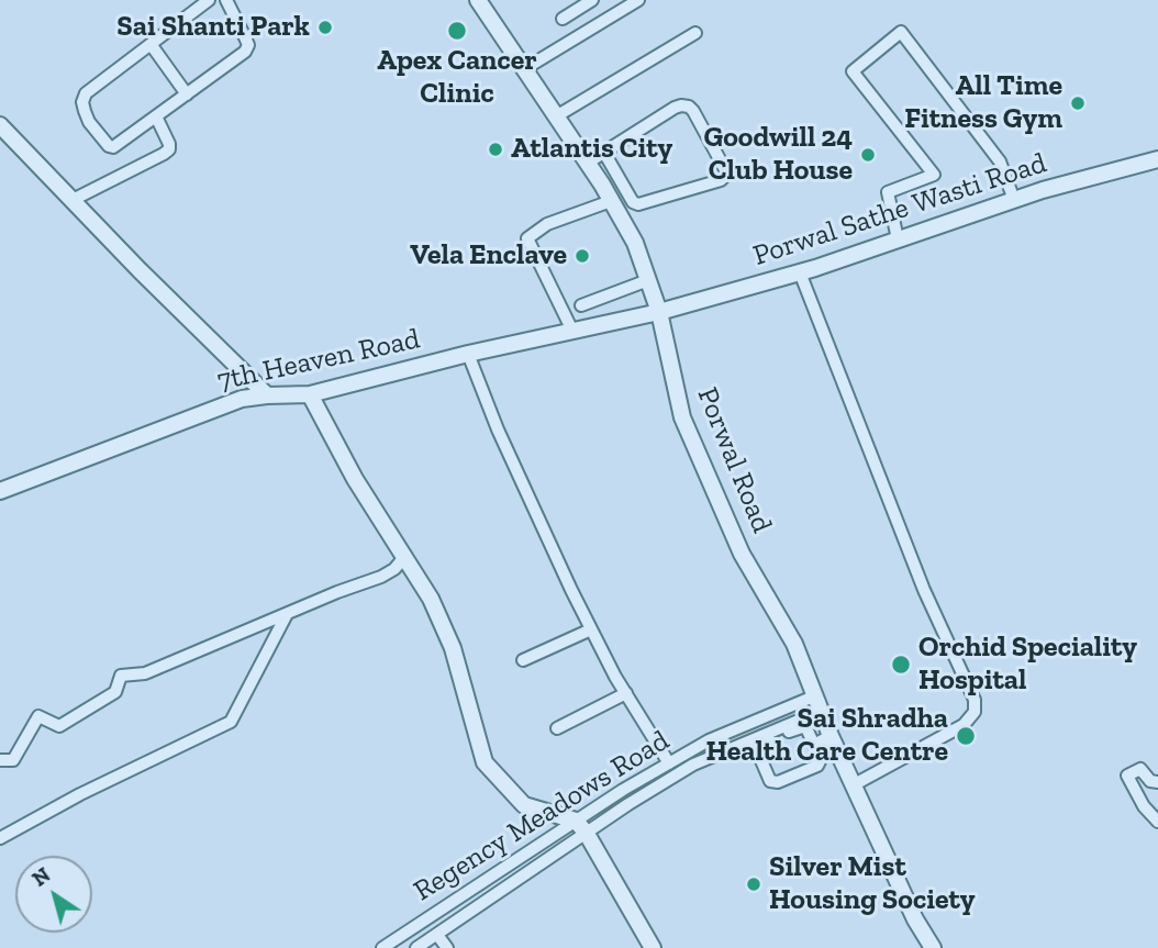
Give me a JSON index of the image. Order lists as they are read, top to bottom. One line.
{"streets":{"street":["Porwal Sathe Wasti Road","7th Heaven Road","Porwal Road","Regency Meadows Road"]},"crossings":[["Porwal Sathe Wasti Road","7th Heaven Road"],["Porwal Sathe Wasti Road","Porwal Road"],["7th Heaven Road","Porwal Road"],["Porwal Road","Regency Meadows Road"]],"places":["Sai Shanti Park","Apex Cancer Clinic","All Time Fitness Gym","Atlantis City","Goodwill 24 Club House","Vela Enclave","Orchid Speciality Hospital","Sai Shradha Health Care Centre","Silver Mist Housing Society"],"north":"top left"}
